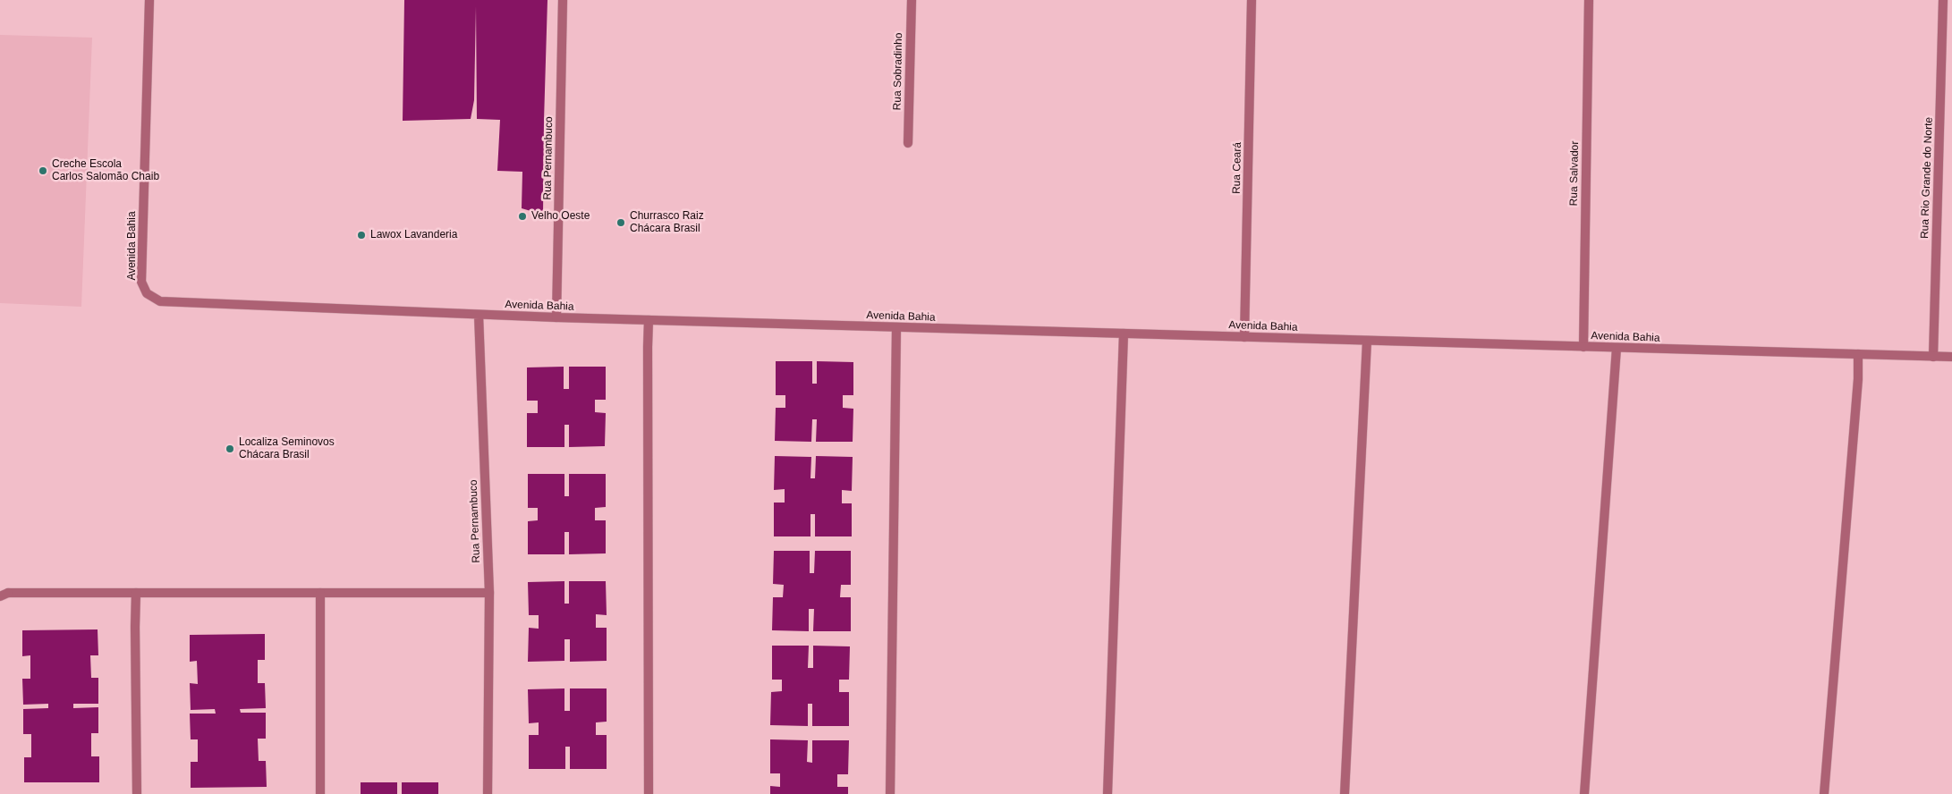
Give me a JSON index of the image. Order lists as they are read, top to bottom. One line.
{"streets":{"street":["Rua Sobradinho","Rua Pernambuco","Rua Ceará","Rua Salvador","Rua Rio Grande do Norte","Avenida Bahia"]},"crossings":[["Rua Pernambuco","Avenida Bahia"],["Rua Ceará","Avenida Bahia"],["Rua Salvador","Avenida Bahia"],["Rua Rio Grande do Norte","Avenida Bahia"]],"places":["Creche Escola Carlos Salomão Chaib","Velho Oeste","Churrasco Raiz Chácara Brasil","Lawox Lavanderia","Localiza Seminovos Chácara Brasil"]}
